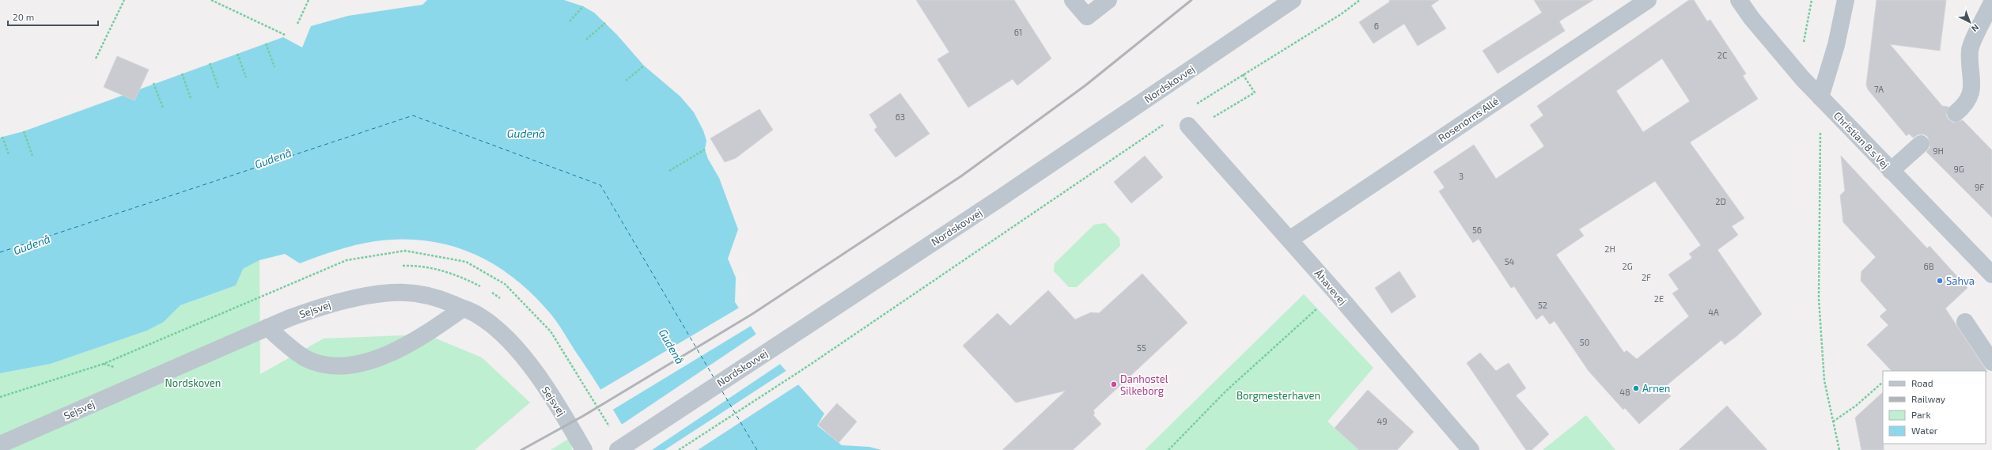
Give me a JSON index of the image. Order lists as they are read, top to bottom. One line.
{"streets":{"street":["Nordskovvej","Rosenørns Allé","Christian 8.s Vej","Åhavevej","Sejsvej"]},"crossings":[["Rosenørns Allé","Åhavevej"]],"water":["Gudenå"],"parks":["Nordskoven","Borgmesterhaven"],"places":["Sahva","Danhostel Silkeborg","Arnen"],"house_numbers":["6","61","2C","7A","63","9H","9G","3","9F","2D","56","2H","54","2G","6B","2F","2E","52","4A","50","55","48","49"],"legend":["Road","Railway","Park","Water"],"scale_bar":"20 m","north":"bottom right"}
